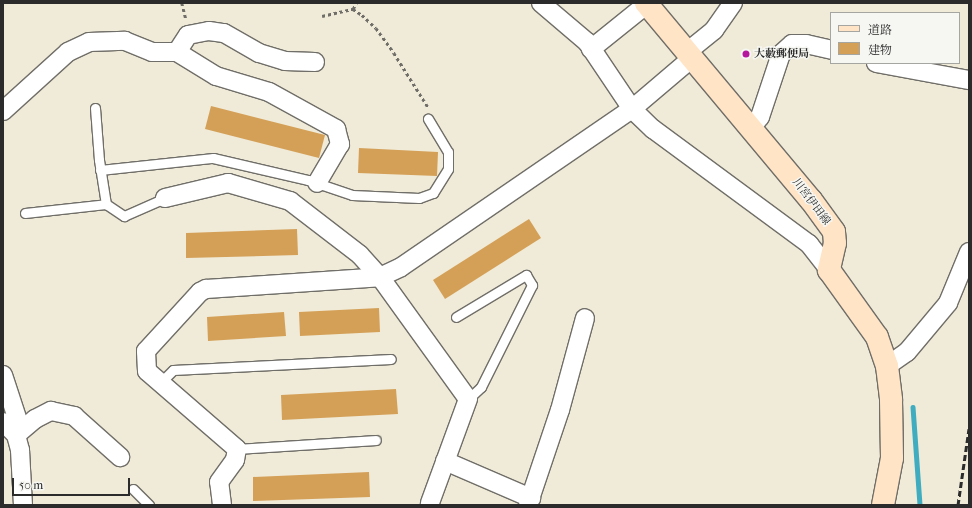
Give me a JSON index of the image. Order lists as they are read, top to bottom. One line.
{"streets":{"main road":["川宮伊田線"]},"places":["大藪郵便局"],"legend":["道路","建物"],"scale_bar":"50 m"}
